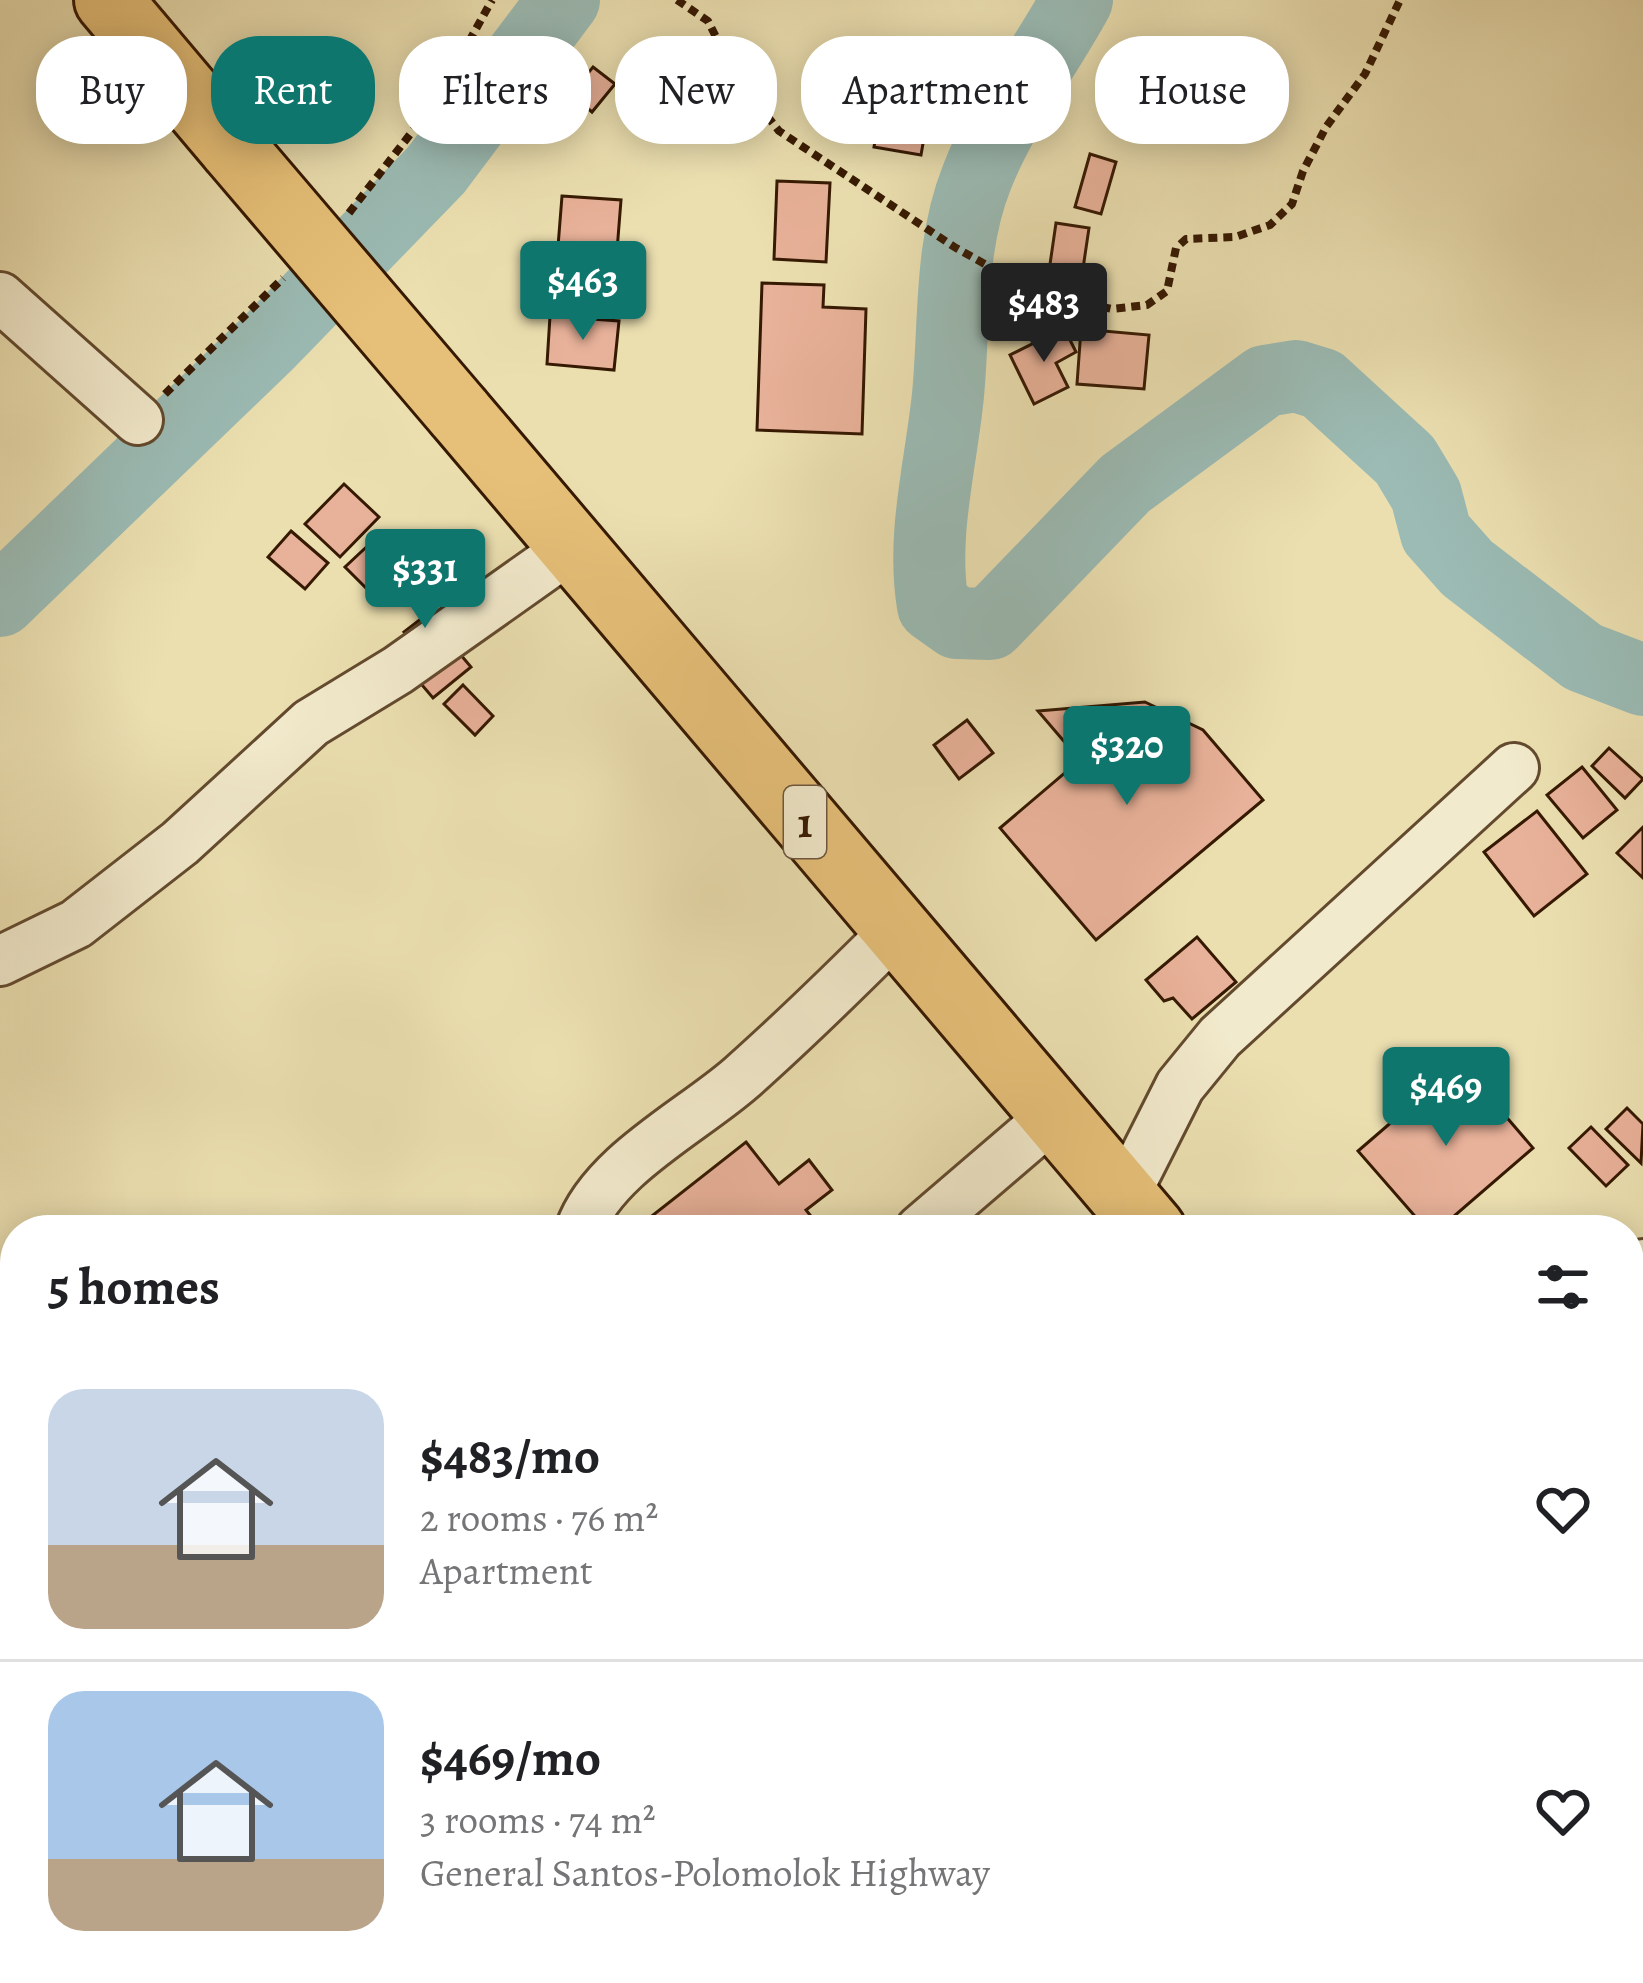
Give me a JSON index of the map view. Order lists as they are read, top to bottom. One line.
{"streets":{"highway":["1"]},"page":{"chip":["Buy","Rent","Filters","New","Apartment","House"],"price":["$463","$483","$331","$320","$469"],"heading":"5 homes","list":[{"name":"$483/mo","note":"2 rooms · 76 m² · Apartment"},{"name":"$469/mo","note":"3 rooms · 74 m² · General Santos-Polomolok Highway"}]}}
